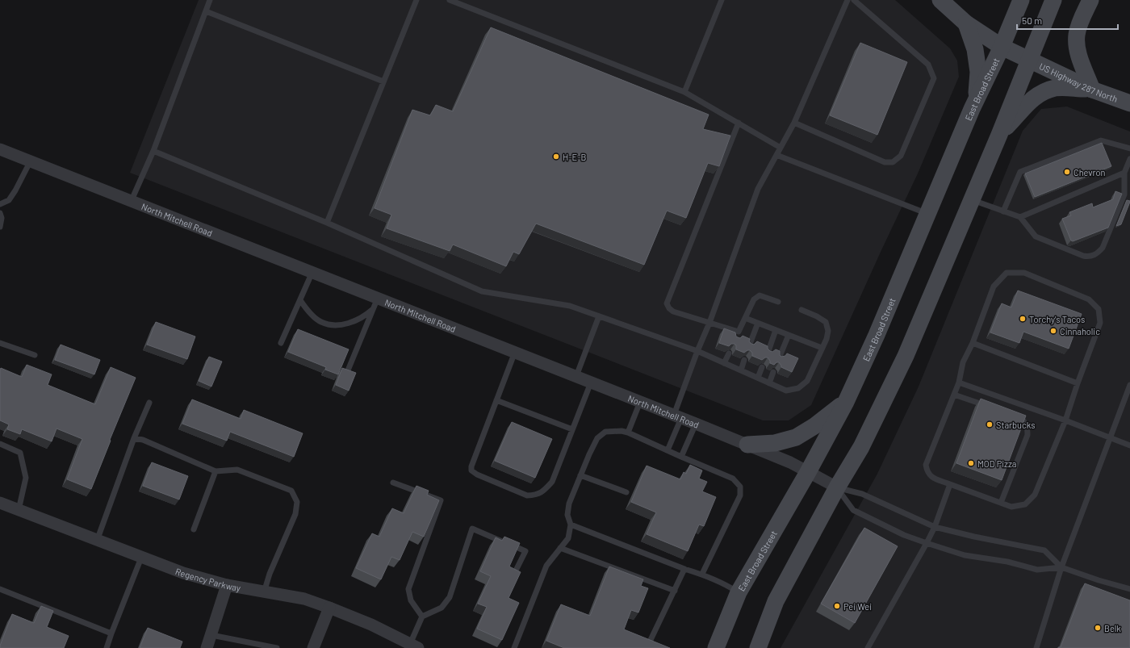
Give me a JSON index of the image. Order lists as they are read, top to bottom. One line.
{"streets":{"main road":["US Highway 287 North","East Broad Street"],"street":["North Mitchell Road","Regency Parkway"]},"crossings":[["US Highway 287 North","East Broad Street"],["East Broad Street","North Mitchell Road"]],"places":["H-E-B","Chevron","Torchy's Tacos","Cinnaholic","Starbucks","MOD Pizza","Pei Wei","Belk"],"scale_bar":"50 m"}
